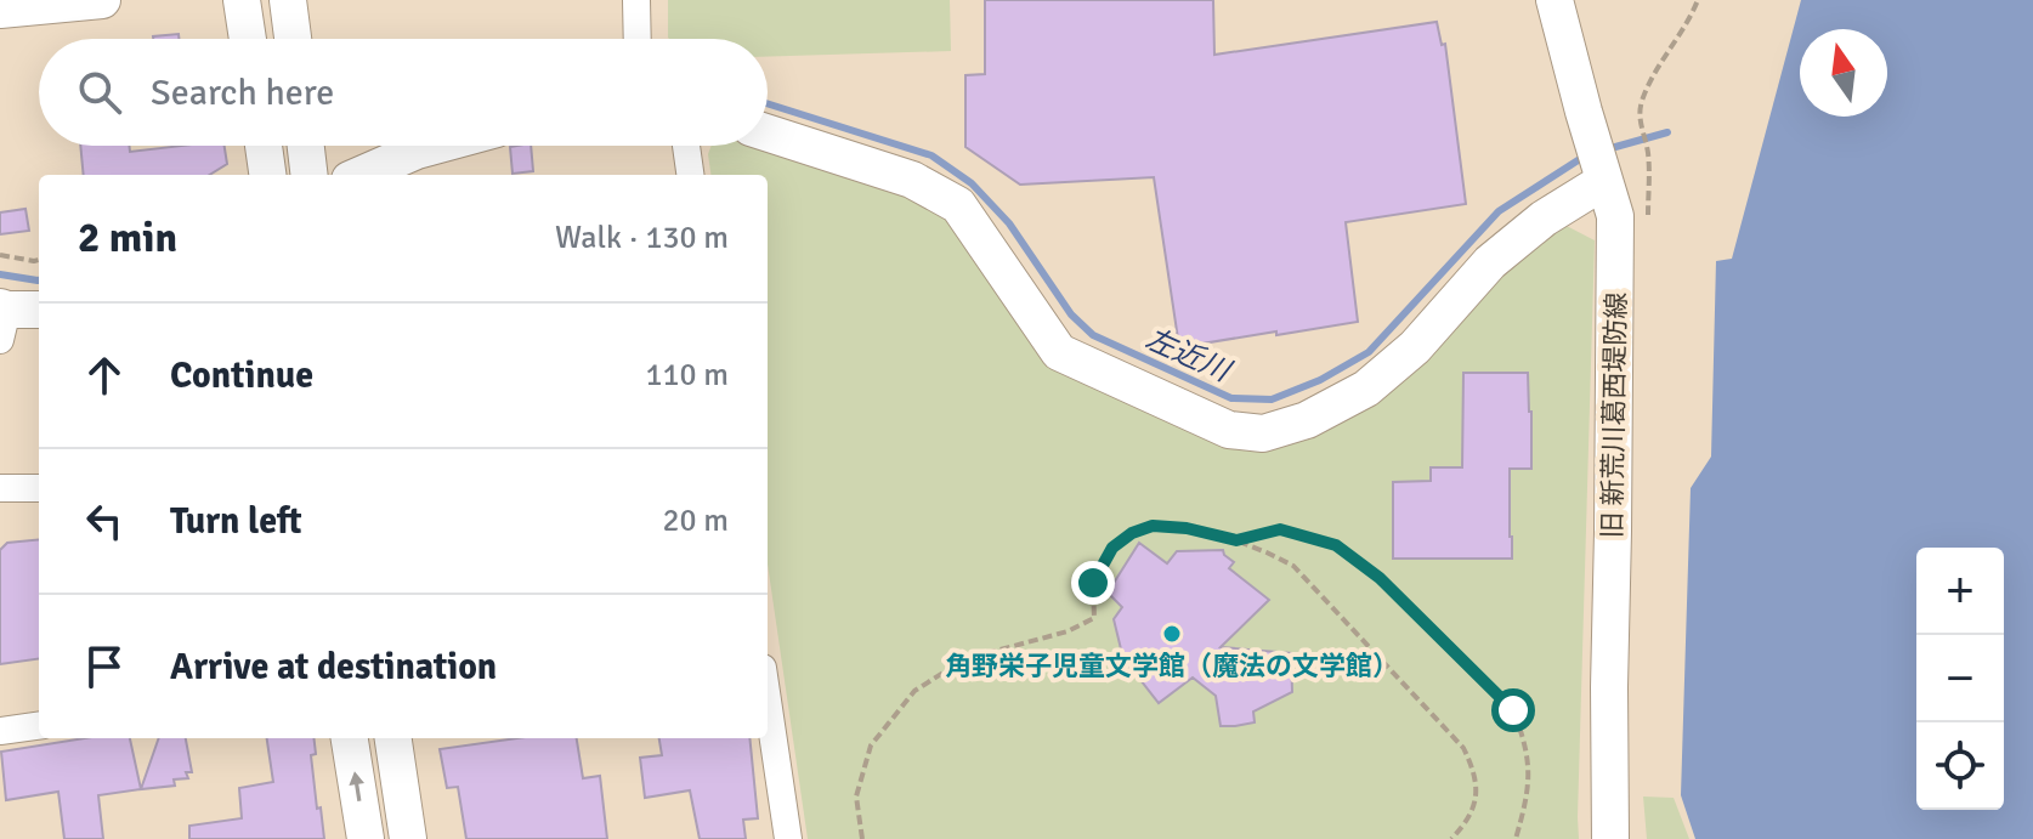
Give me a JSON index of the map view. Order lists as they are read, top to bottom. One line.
{"streets":{"street":["旧 新荒川葛西堤防線"]},"water":["左近川"],"places":["角野栄子児童文学館（魔法の文学館）"],"north":"top","page":{"search":"Search here","heading":["2 min","Walk · 130 m"],"list":[["Continue","110 m"],["Turn left","20 m"],"Arrive at destination"],"map_buttons":["+","−"]}}
